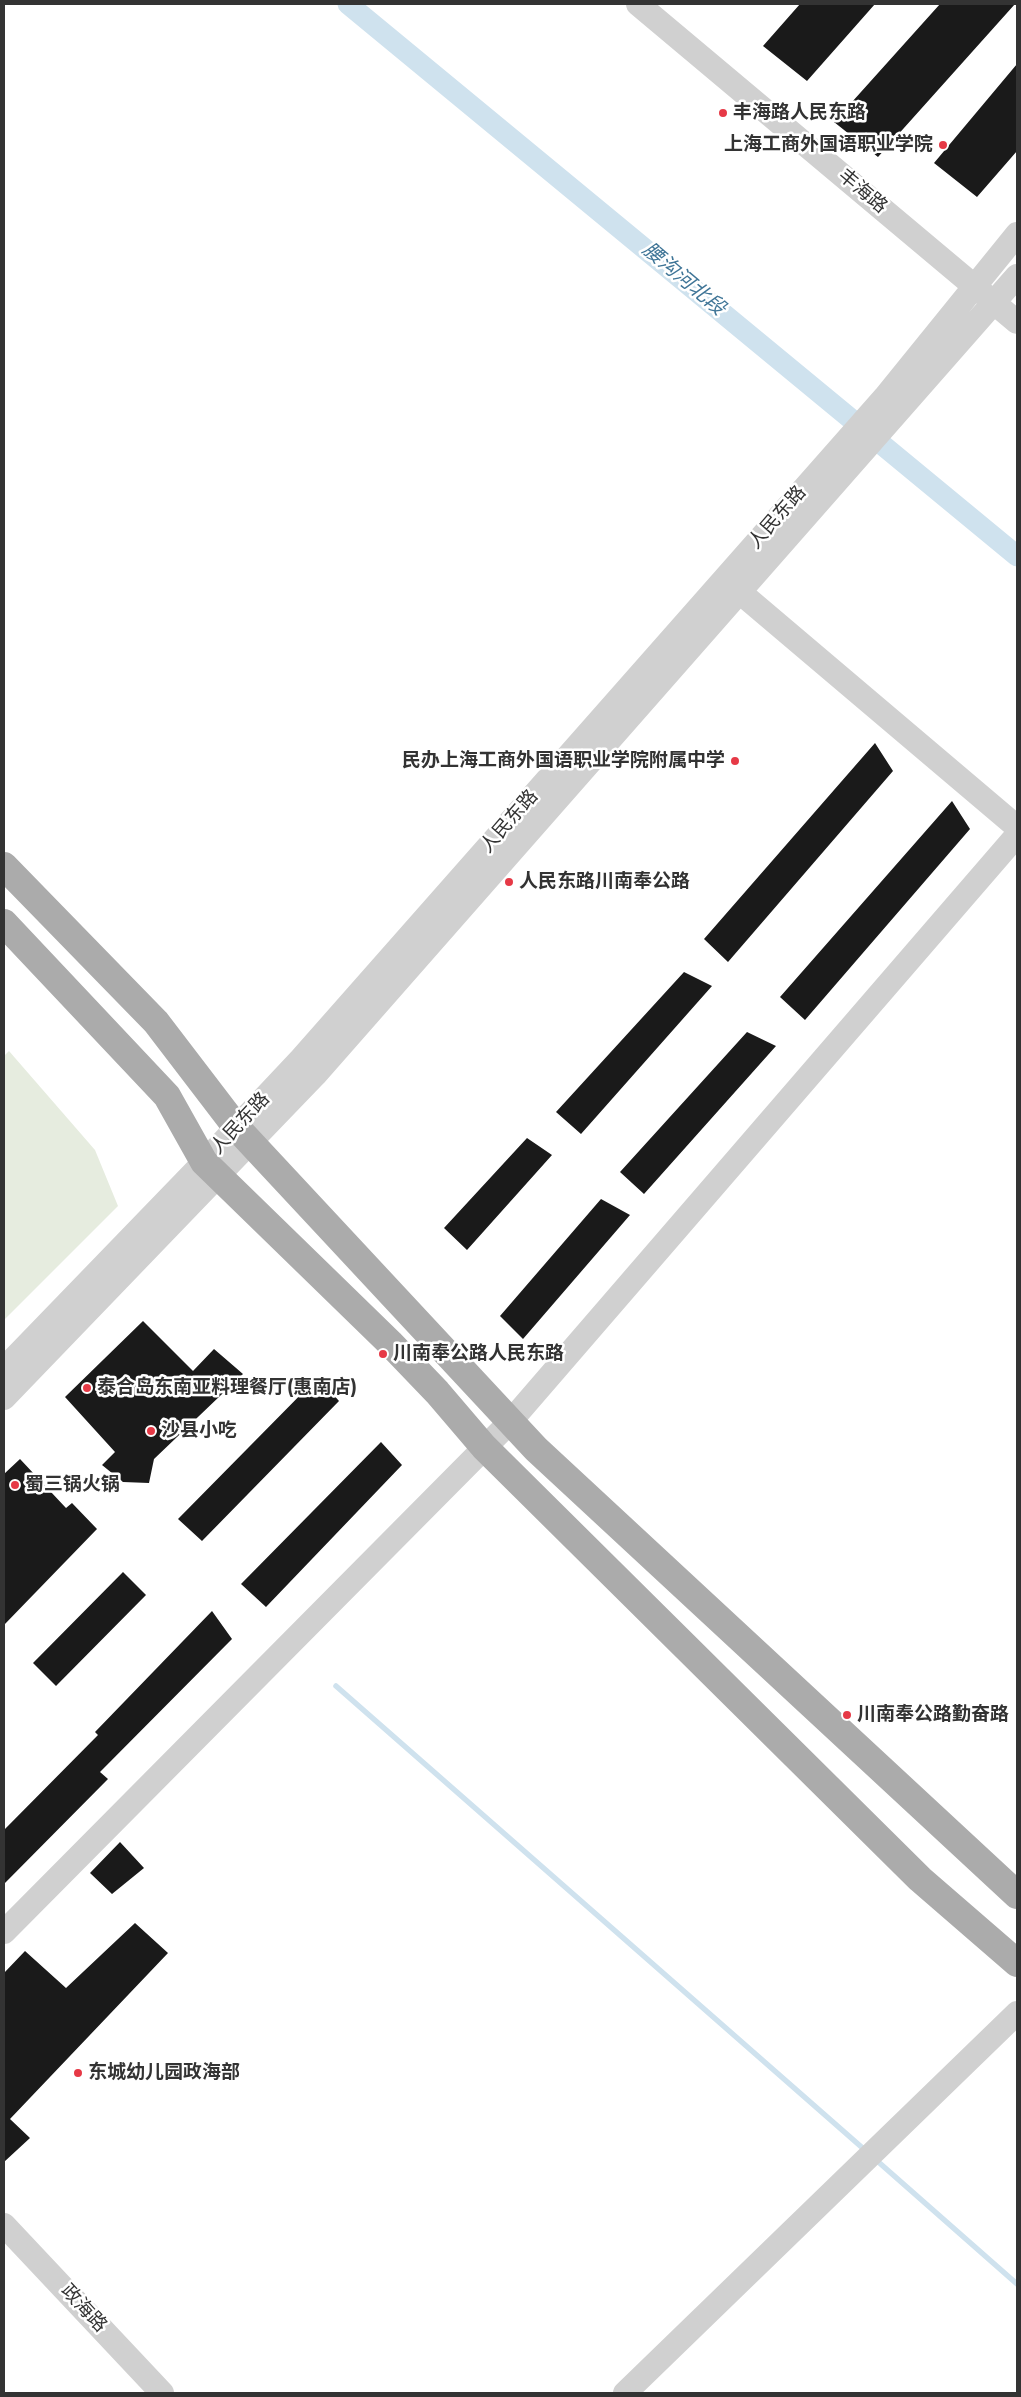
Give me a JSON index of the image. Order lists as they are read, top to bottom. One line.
{"streets":{"street":["丰海路","人民东路","政海路"]},"crossings":[["丰海路","人民东路"]],"water":["腰沟河北段"],"places":["丰海路人民东路","上海工商外国语职业学院","民办上海工商外国语职业学院附属中学","人民东路川南奉公路","川南奉公路人民东路","泰合岛东南亚料理餐厅(惠南店)","沙县小吃","蜀三锅火锅","川南奉公路勤奋路","东城幼儿园政海部"]}
